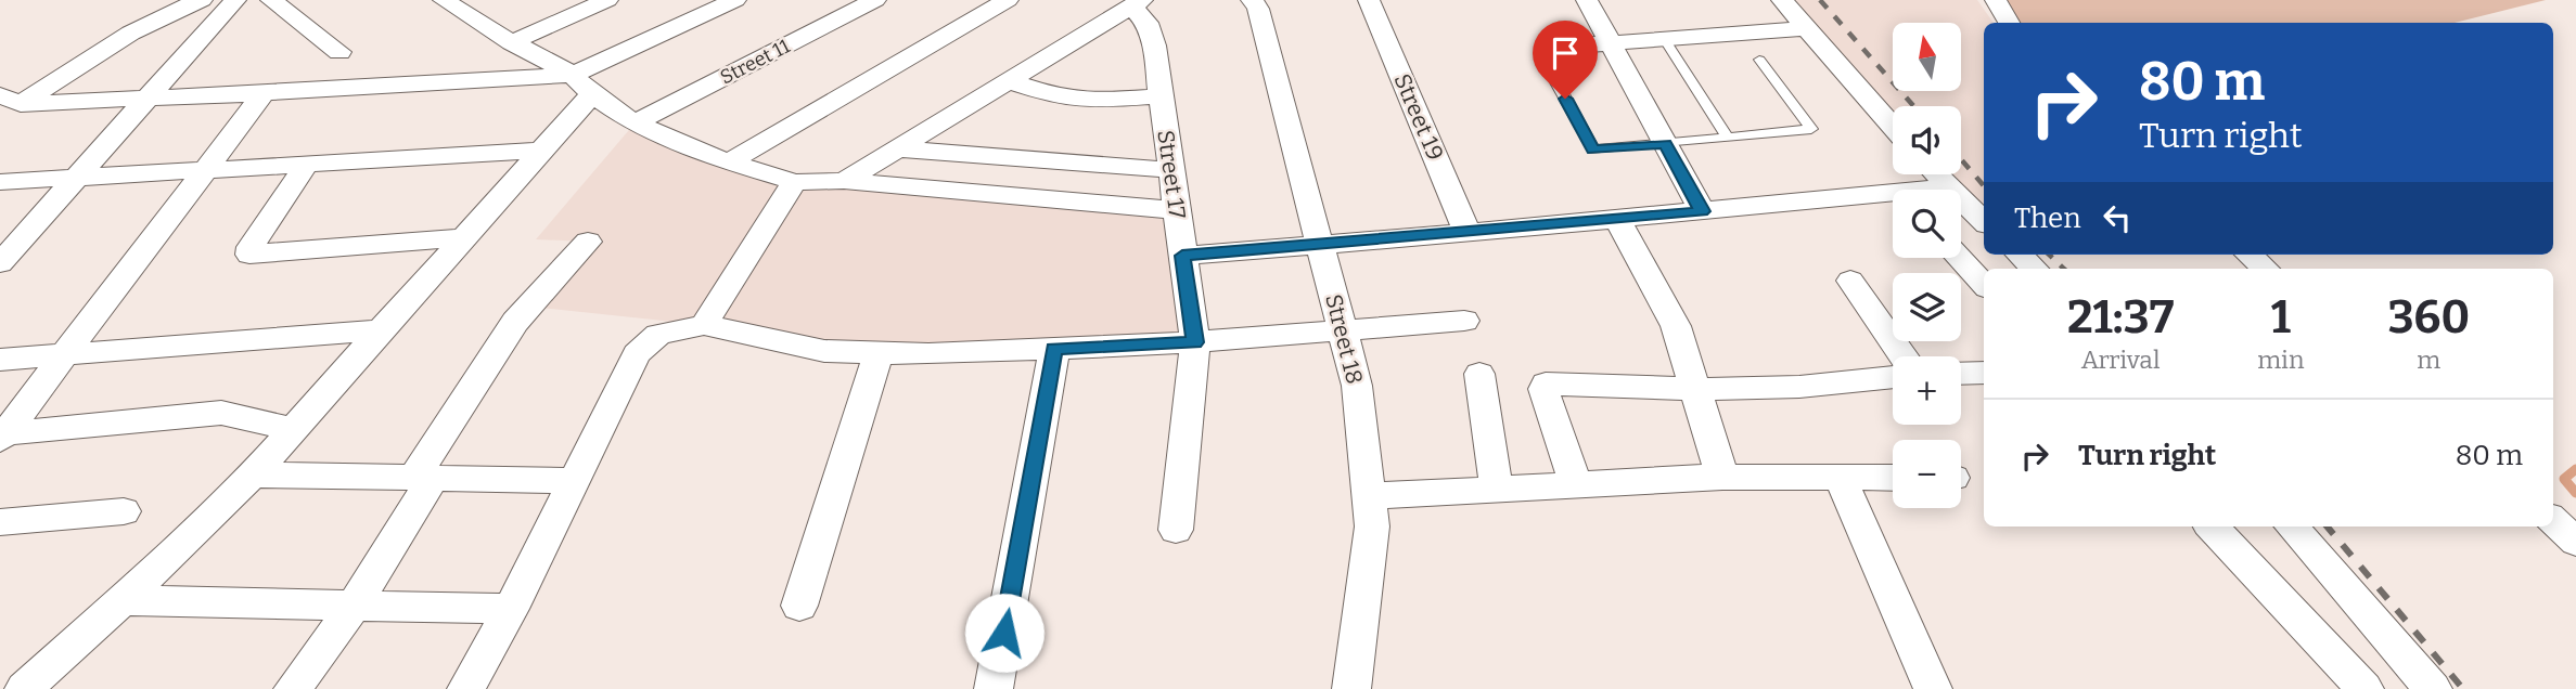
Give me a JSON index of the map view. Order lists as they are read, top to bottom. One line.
{"streets":{"street":["Street 11","Street 19","Street 17","Street 18"]},"north":"top","page":{"map_buttons":["+","−"],"turn":["80 m","Turn right"],"then":"Then","eta":["21:37","Arrival","1","min","360","m"],"list":[{"name":"Turn right","value":"80 m"}]}}
